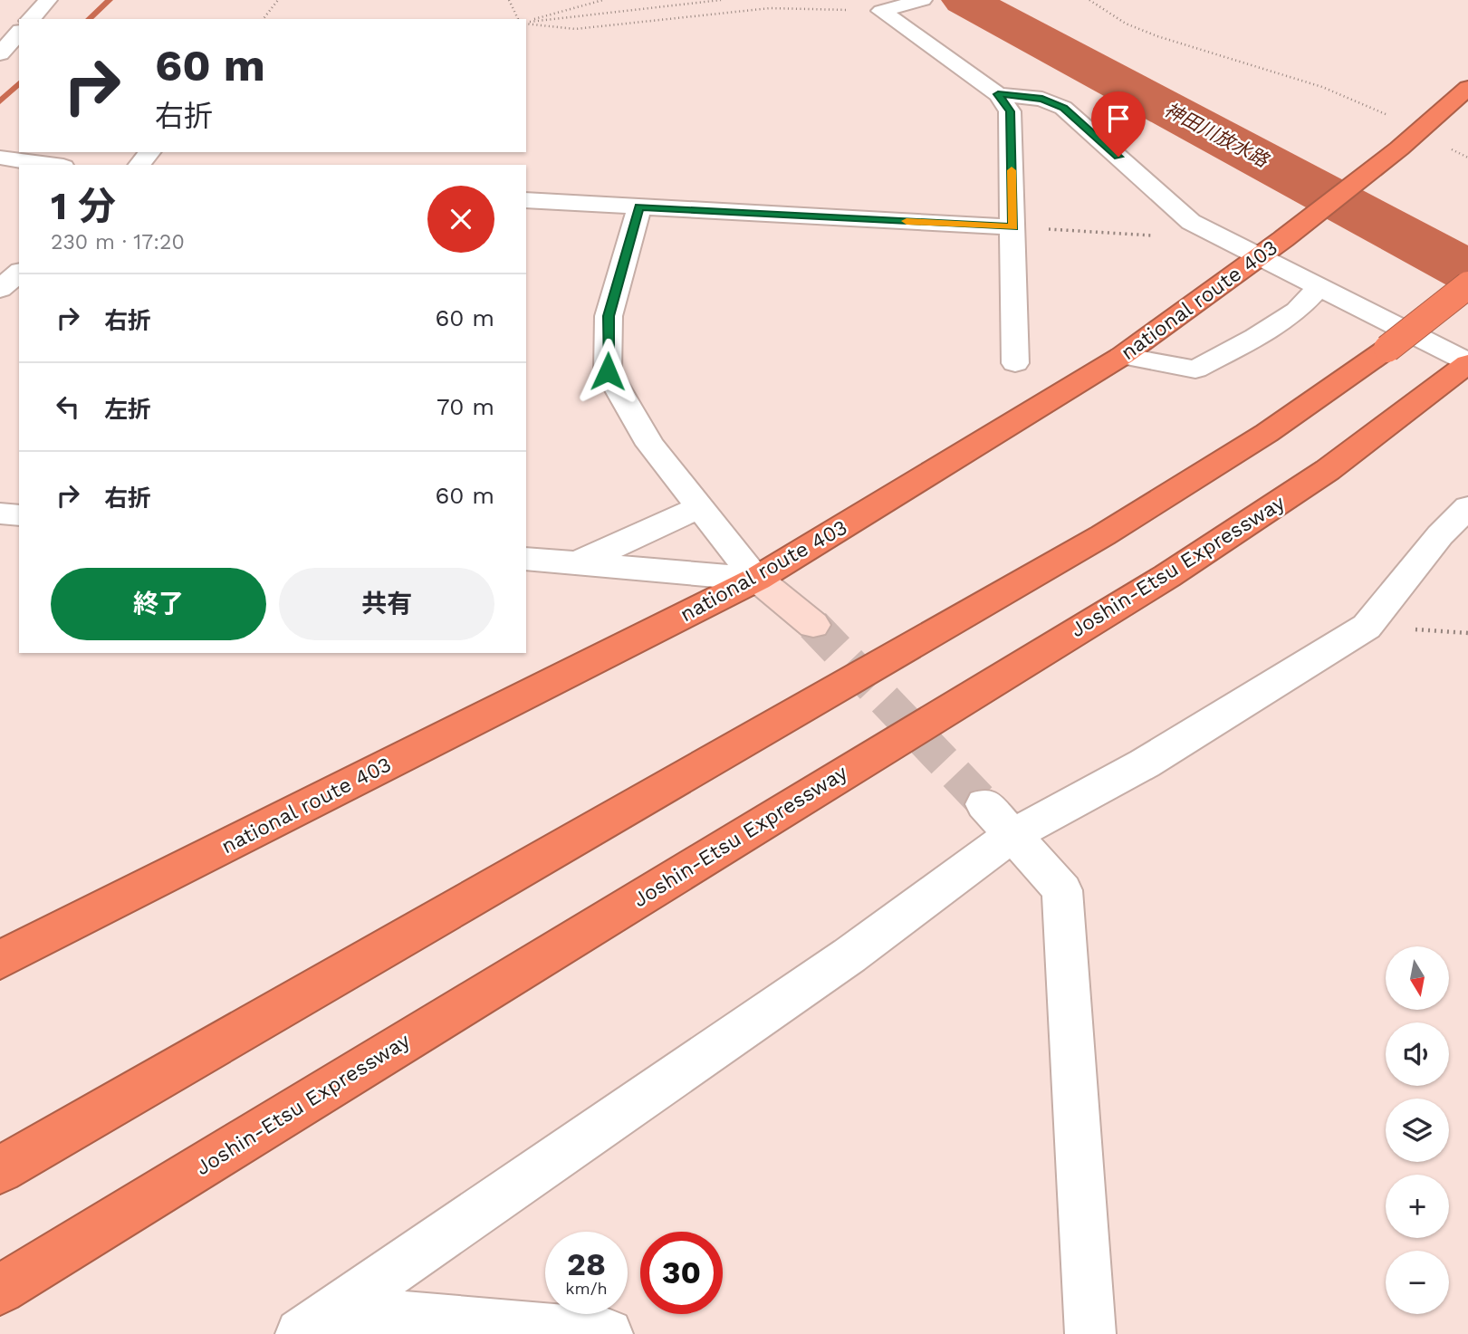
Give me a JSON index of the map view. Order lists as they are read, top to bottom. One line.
{"streets":{"highway":["national route 403","Joshin-Etsu Expressway"]},"water":["神田川放水路"],"north":"bottom","page":{"turn":["60 m","右折"],"heading":["1 分","230 m · 17:20"],"list":[{"name":"右折","value":"60 m"},{"name":"左折","value":"70 m"},{"name":"右折","value":"60 m"}],"buttons":["終了","共有"],"map_buttons":["+","−"],"speed":"28 km/h","limit":"30"}}
